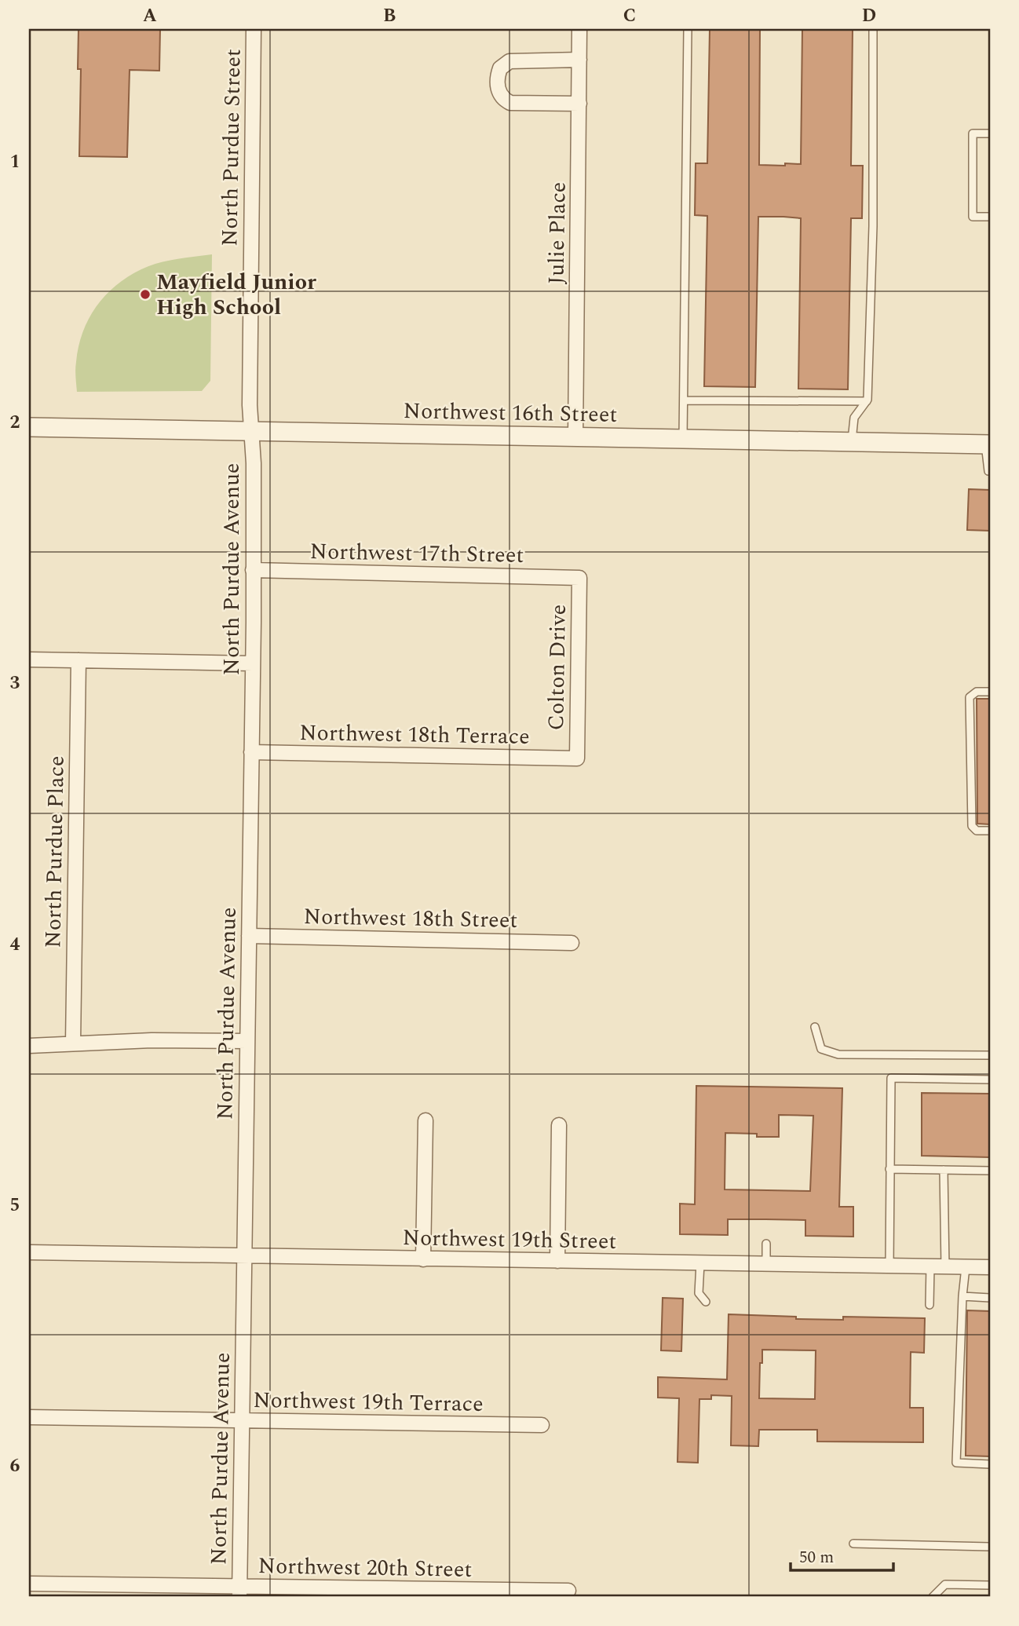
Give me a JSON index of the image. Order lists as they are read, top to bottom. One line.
{"streets":{"street":["North Purdue Street","Julie Place","Northwest 16th Street","Northwest 17th Street","North Purdue Avenue","Colton Drive","Northwest 18th Terrace","North Purdue Place","Northwest 18th Street","Northwest 19th Street","Northwest 19th Terrace","Northwest 20th Street"]},"crossings":[["North Purdue Street","Northwest 16th Street"],["North Purdue Street","North Purdue Avenue"],["Julie Place","Northwest 16th Street"],["Northwest 16th Street","North Purdue Avenue"],["Northwest 17th Street","North Purdue Avenue"],["Northwest 17th Street","Colton Drive"],["North Purdue Avenue","Northwest 18th Terrace"],["North Purdue Avenue","Northwest 18th Street"],["North Purdue Avenue","Northwest 19th Street"],["North Purdue Avenue","Northwest 19th Terrace"],["North Purdue Avenue","Northwest 20th Street"],["Colton Drive","Northwest 18th Terrace"]],"places":["Mayfield Junior High School"],"scale_bar":"50 m","grid":{"columns":["A","B","C","D"],"rows":["1","2","3","4","5","6"]}}
